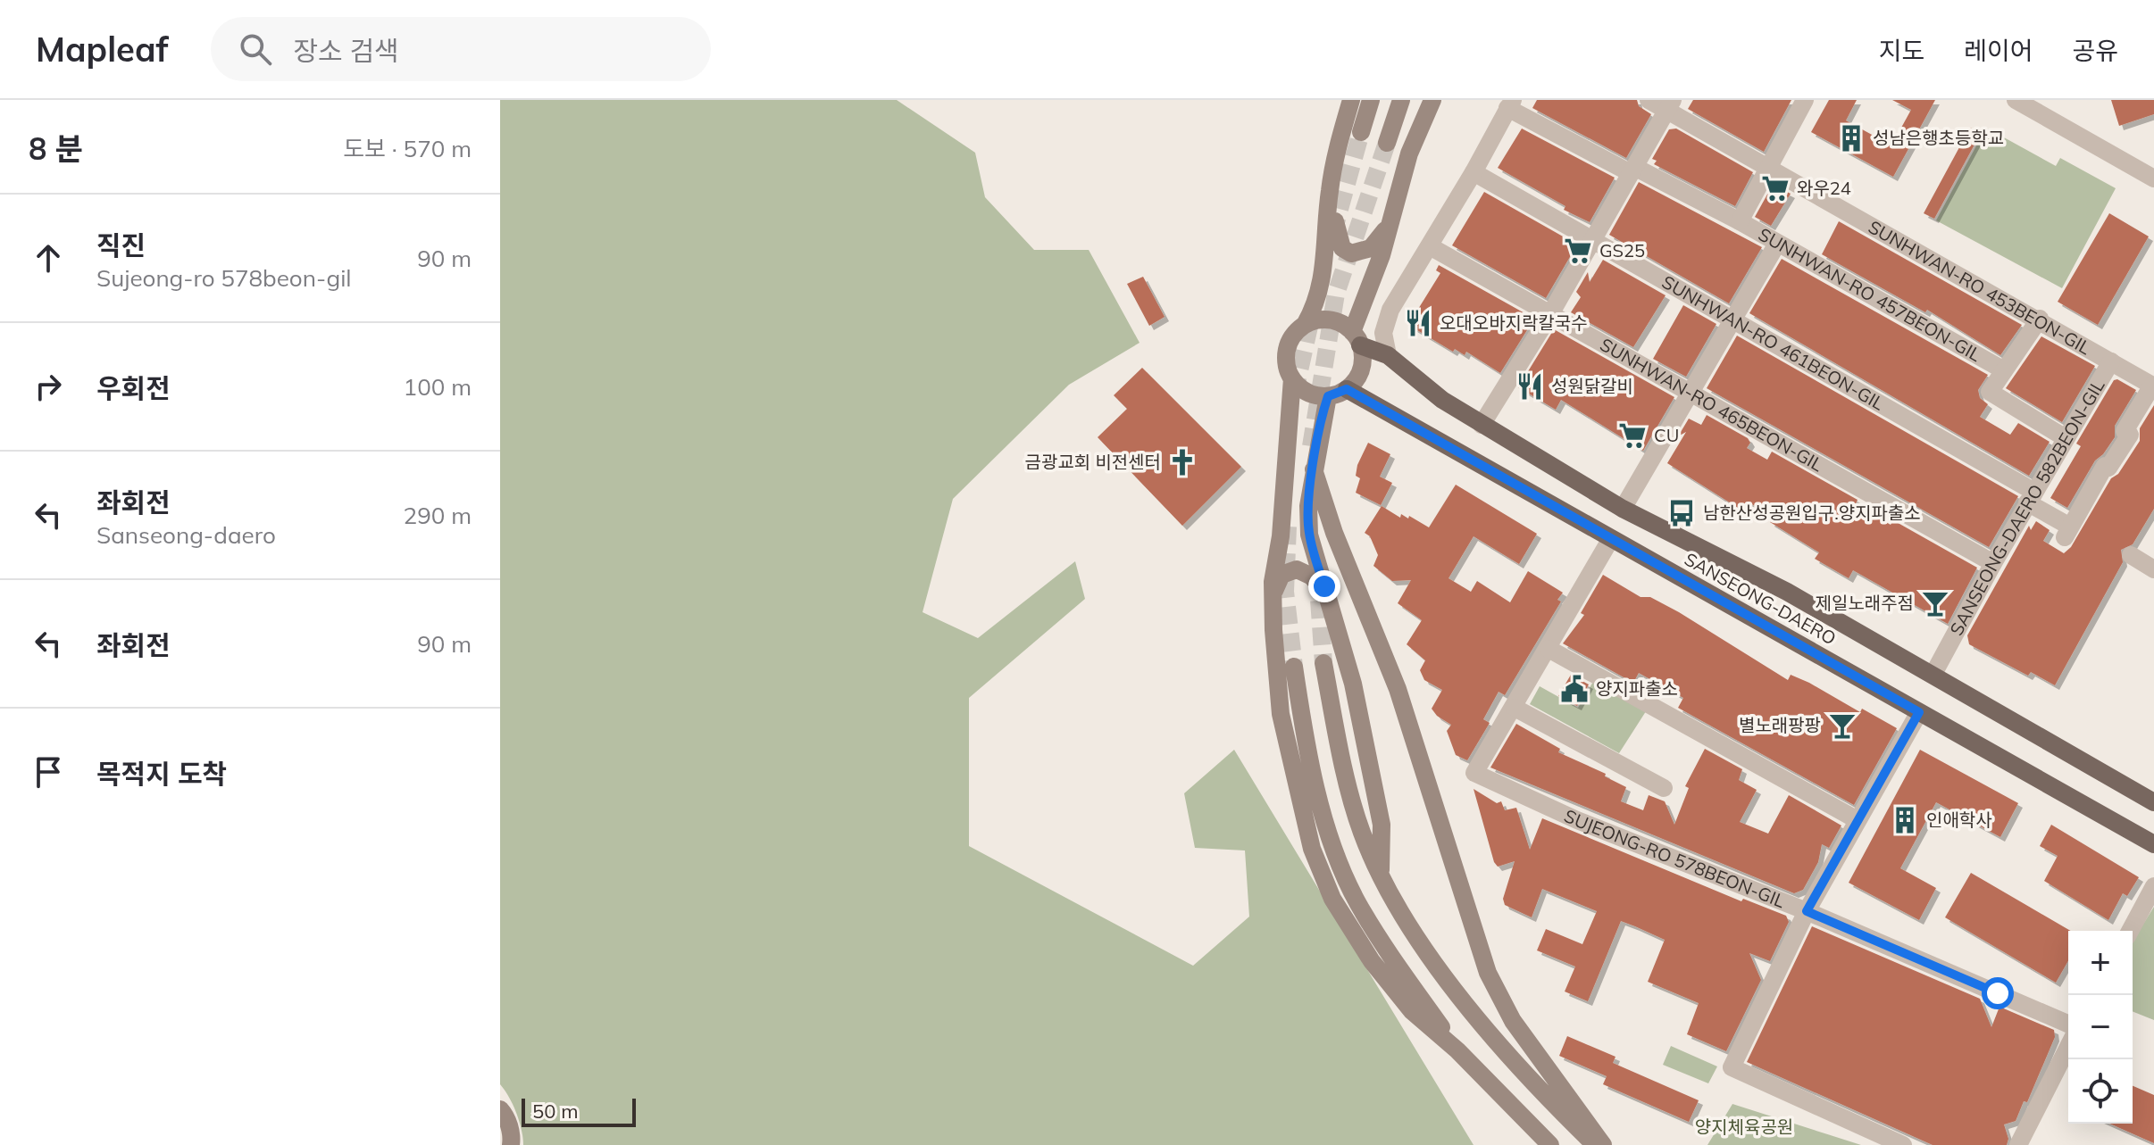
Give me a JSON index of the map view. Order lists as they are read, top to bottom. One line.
{"streets":{"main road":["SANSEONG-DAERO"],"street":["SUNHWAN-RO 453BEON-GIL","SUNHWAN-RO 457BEON-GIL","SUNHWAN-RO 461BEON-GIL","SUNHWAN-RO 465BEON-GIL","SANSEONG-DAERO 582BEON-GIL","SUJEONG-RO 578BEON-GIL"]},"crossings":[["SUNHWAN-RO 453BEON-GIL","SUNHWAN-RO 461BEON-GIL"],["SUNHWAN-RO 453BEON-GIL","SANSEONG-DAERO 582BEON-GIL"],["SUNHWAN-RO 461BEON-GIL","SANSEONG-DAERO 582BEON-GIL"],["SUNHWAN-RO 465BEON-GIL","SANSEONG-DAERO 582BEON-GIL"],["SANSEONG-DAERO 582BEON-GIL","SANSEONG-DAERO"]],"parks":["양지체육공원"],"places":{"building":["성남은행초등학교","인애학사"],"supermarket":["와우24","GS25","CU"],"restaurant":["오대오바지락칼국수","성원닭갈비"],"church":["금광교회 비전센터"],"bus stop":["남한산성공원입구.양지파출소"],"bar":["제일노래주점","별노래팡팡"],"public building":["양지파출소"]},"scale_bar":"50 m","page":{"header":"Mapleaf","search":"장소 검색","nav":["지도","레이어","공유"],"heading":["8 분","도보 · 570 m"],"list":[["직진","Sujeong-ro 578beon-gil","90 m"],["우회전","100 m"],["좌회전","Sanseong-daero","290 m"],["좌회전","90 m"],"목적지 도착"],"map_buttons":["+","−"],"scale":"50 m"}}
